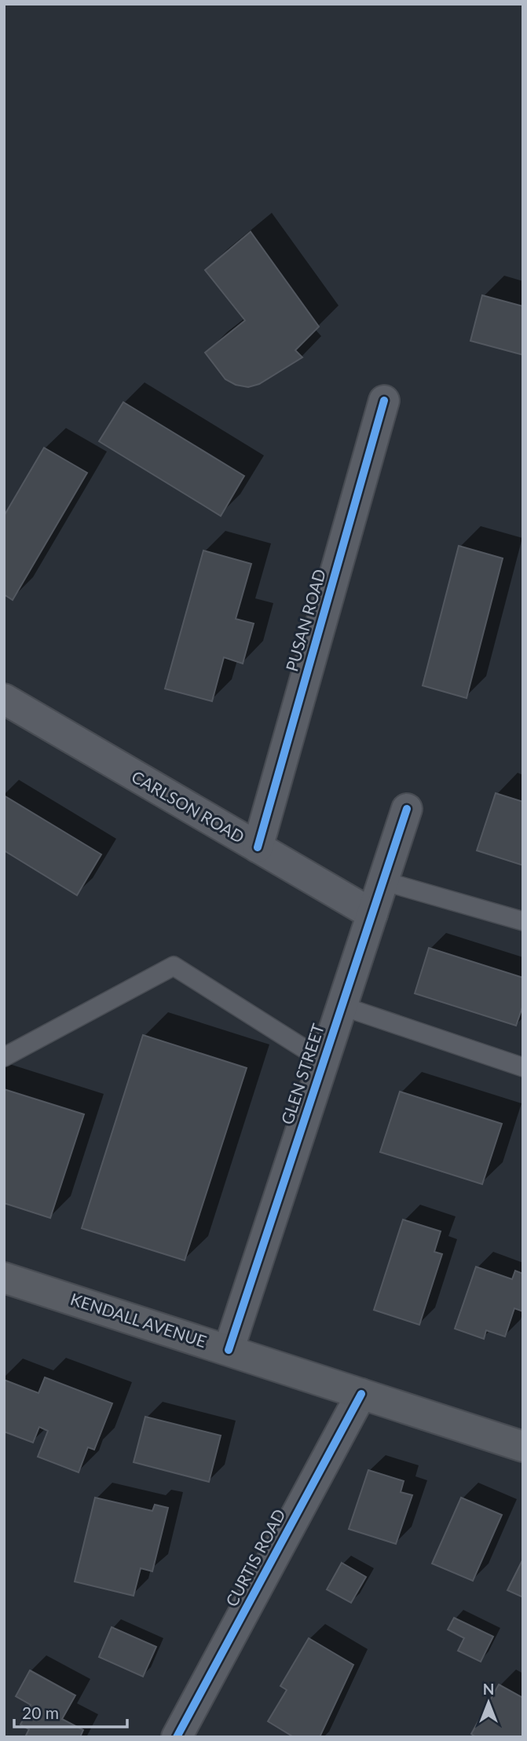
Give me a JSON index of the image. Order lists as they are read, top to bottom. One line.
{"streets":{"main road":["KENDALL AVENUE"],"street":["PUSAN ROAD","CARLSON ROAD","GLEN STREET","CURTIS ROAD"]},"crossings":[["PUSAN ROAD","CARLSON ROAD"],["CARLSON ROAD","GLEN STREET"],["GLEN STREET","KENDALL AVENUE"],["KENDALL AVENUE","CURTIS ROAD"]],"scale_bar":"20 m","north":"top"}
